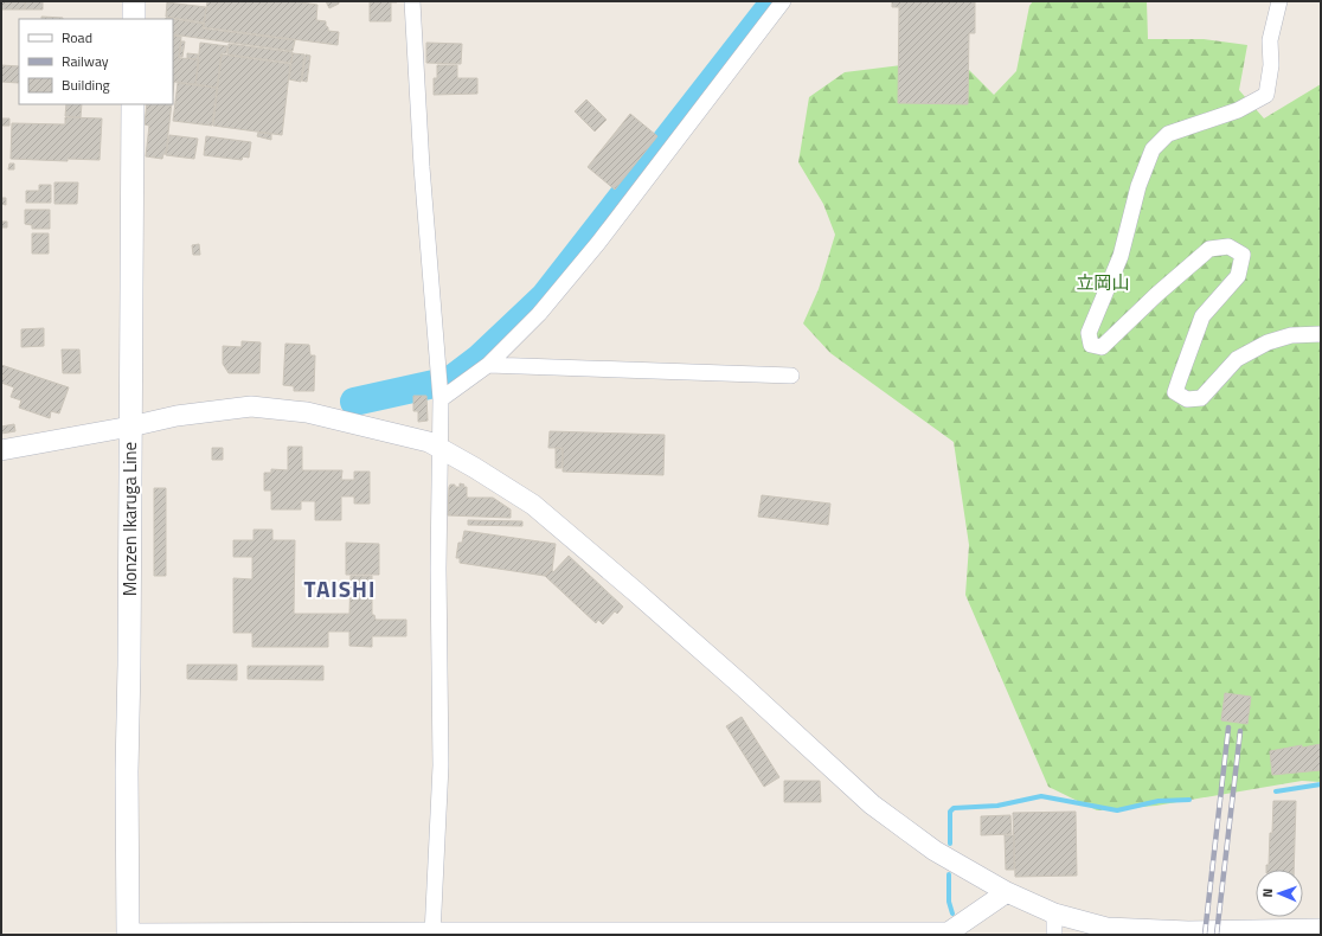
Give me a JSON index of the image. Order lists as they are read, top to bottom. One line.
{"streets":{"main road":["Monzen Ikaruga Line"]},"districts":["TAISHI"],"parks":["立岡山"],"legend":["Road","Railway","Building"],"north":"left"}
